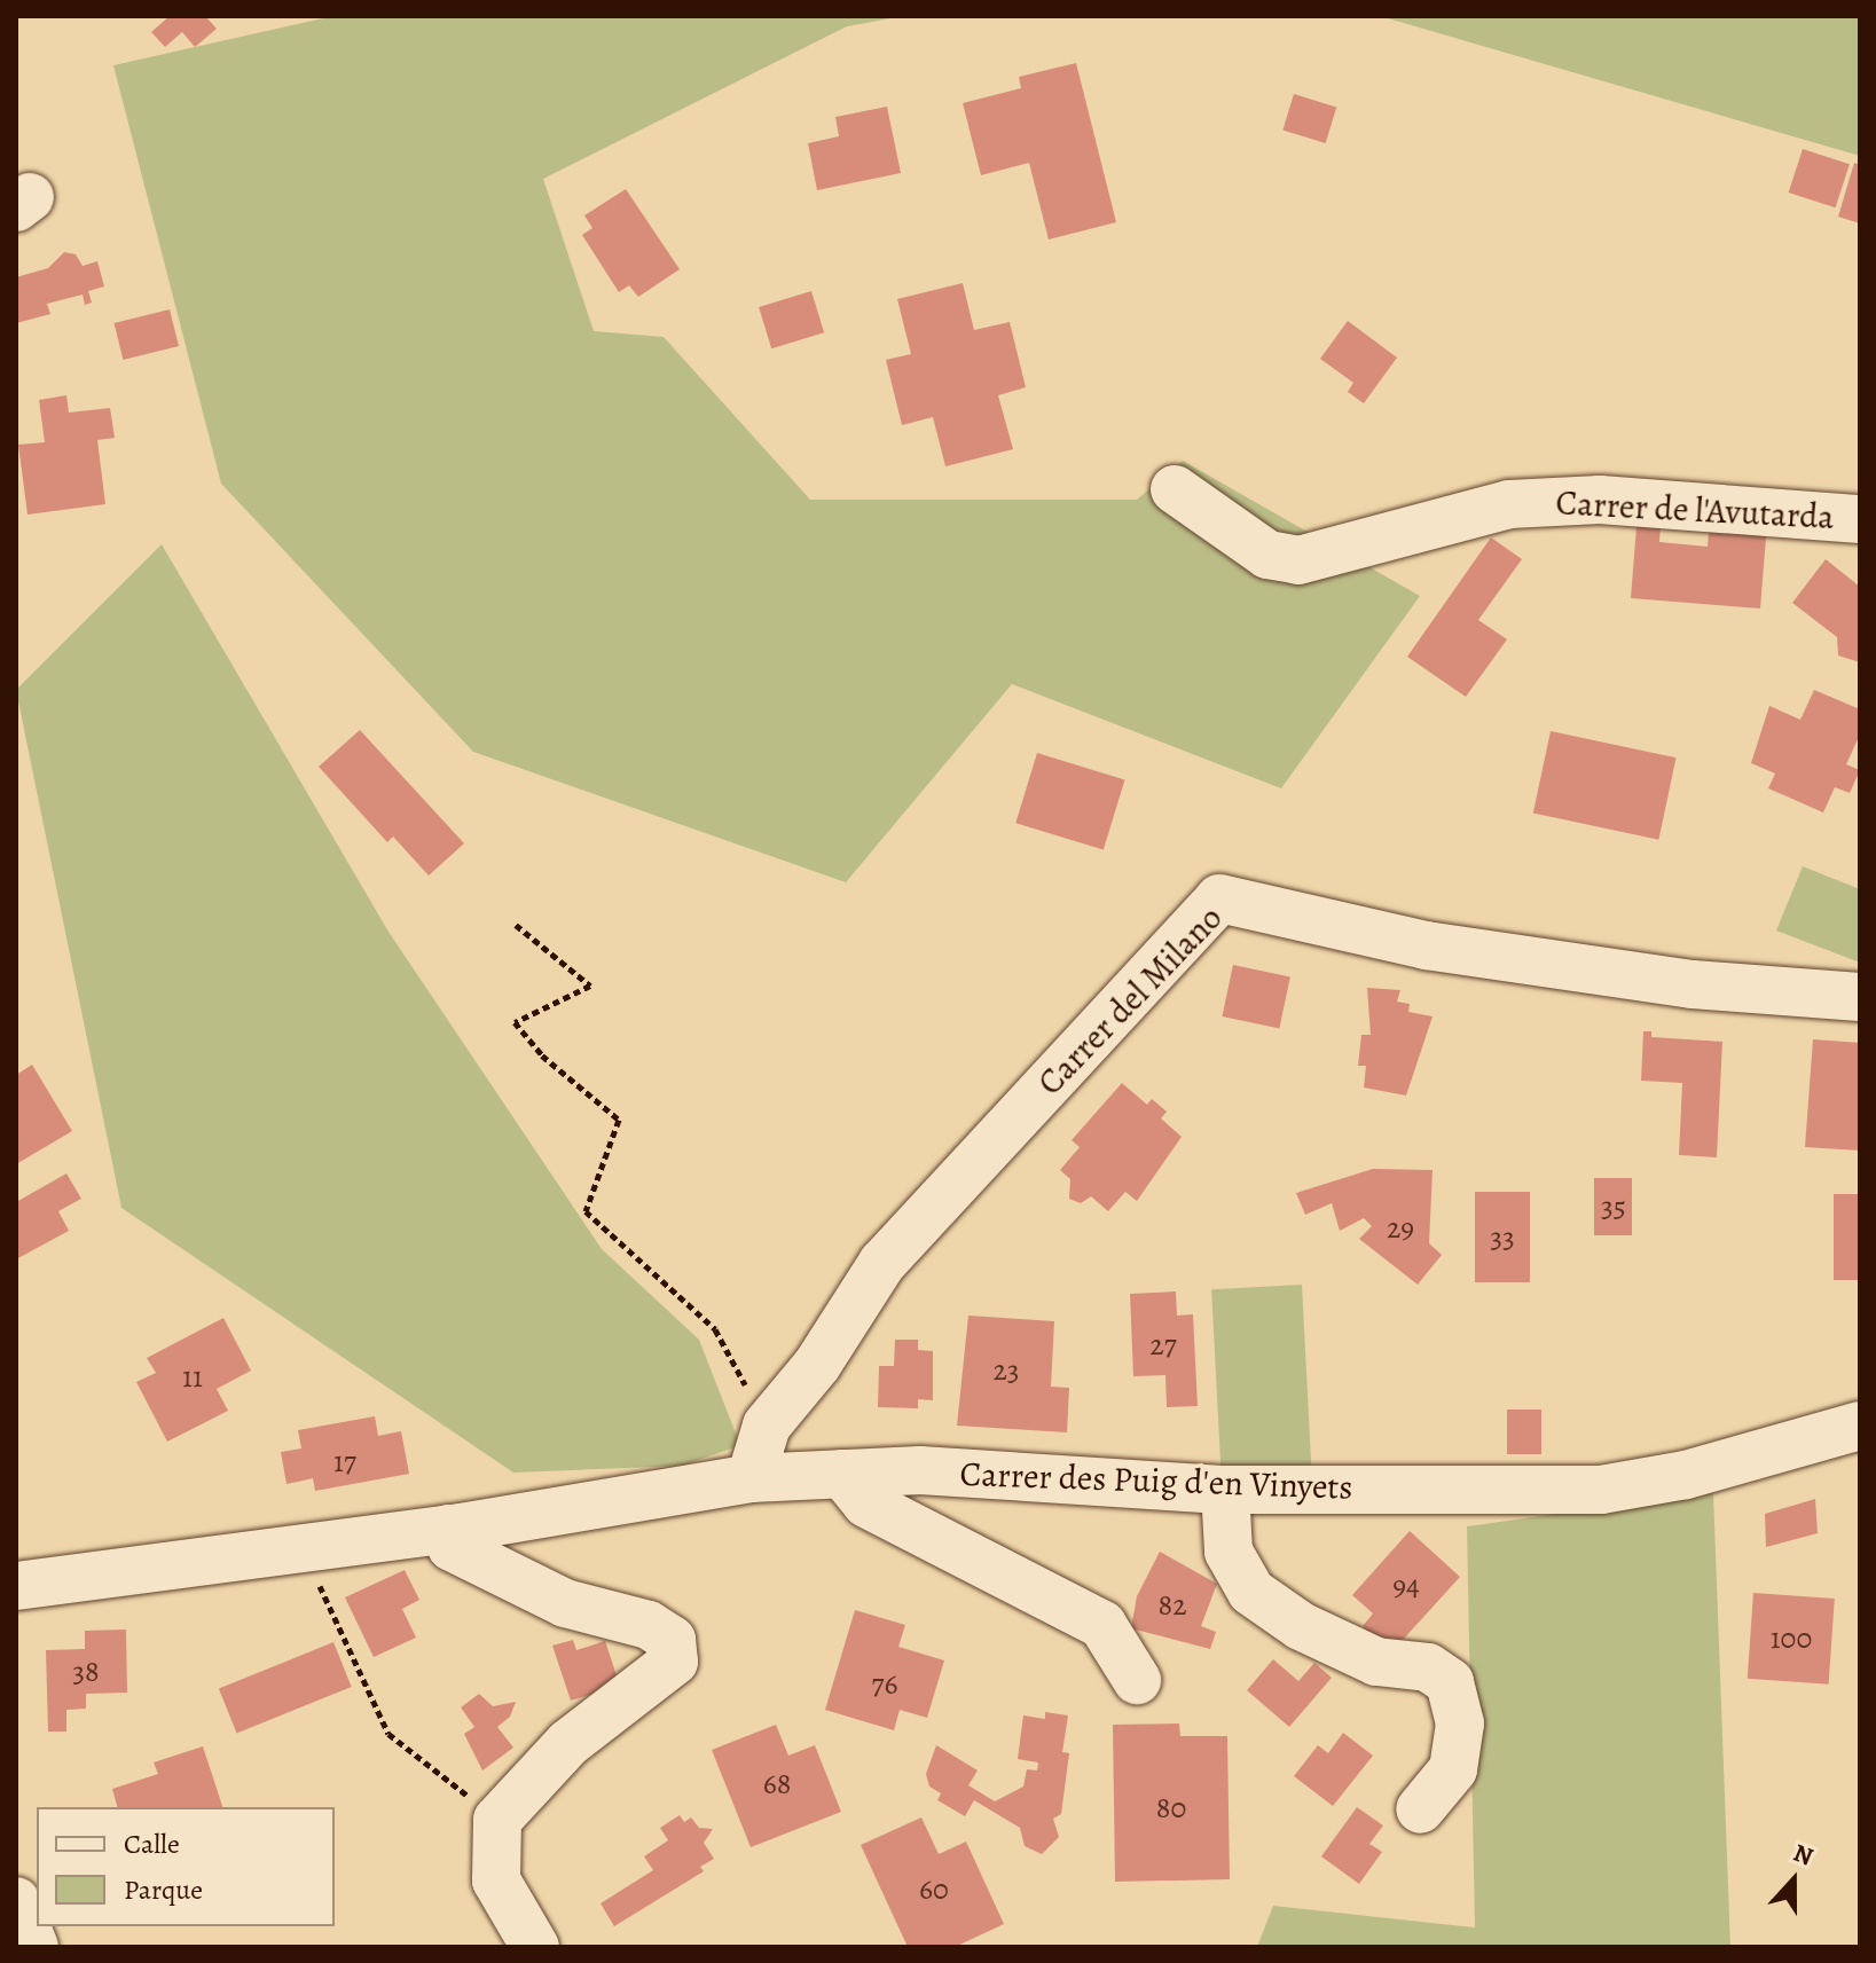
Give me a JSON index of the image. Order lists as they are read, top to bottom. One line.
{"streets":{"street":["Carrer de l'Avutarda","Carrer del Milano","Carrer des Puig d'en Vinyets"]},"crossings":[["Carrer del Milano","Carrer des Puig d'en Vinyets"]],"house_numbers":["35","29","33","27","23","11","17","94","82","100","38","76","68","80","60"],"legend":["Calle","Parque"],"north":"top"}
